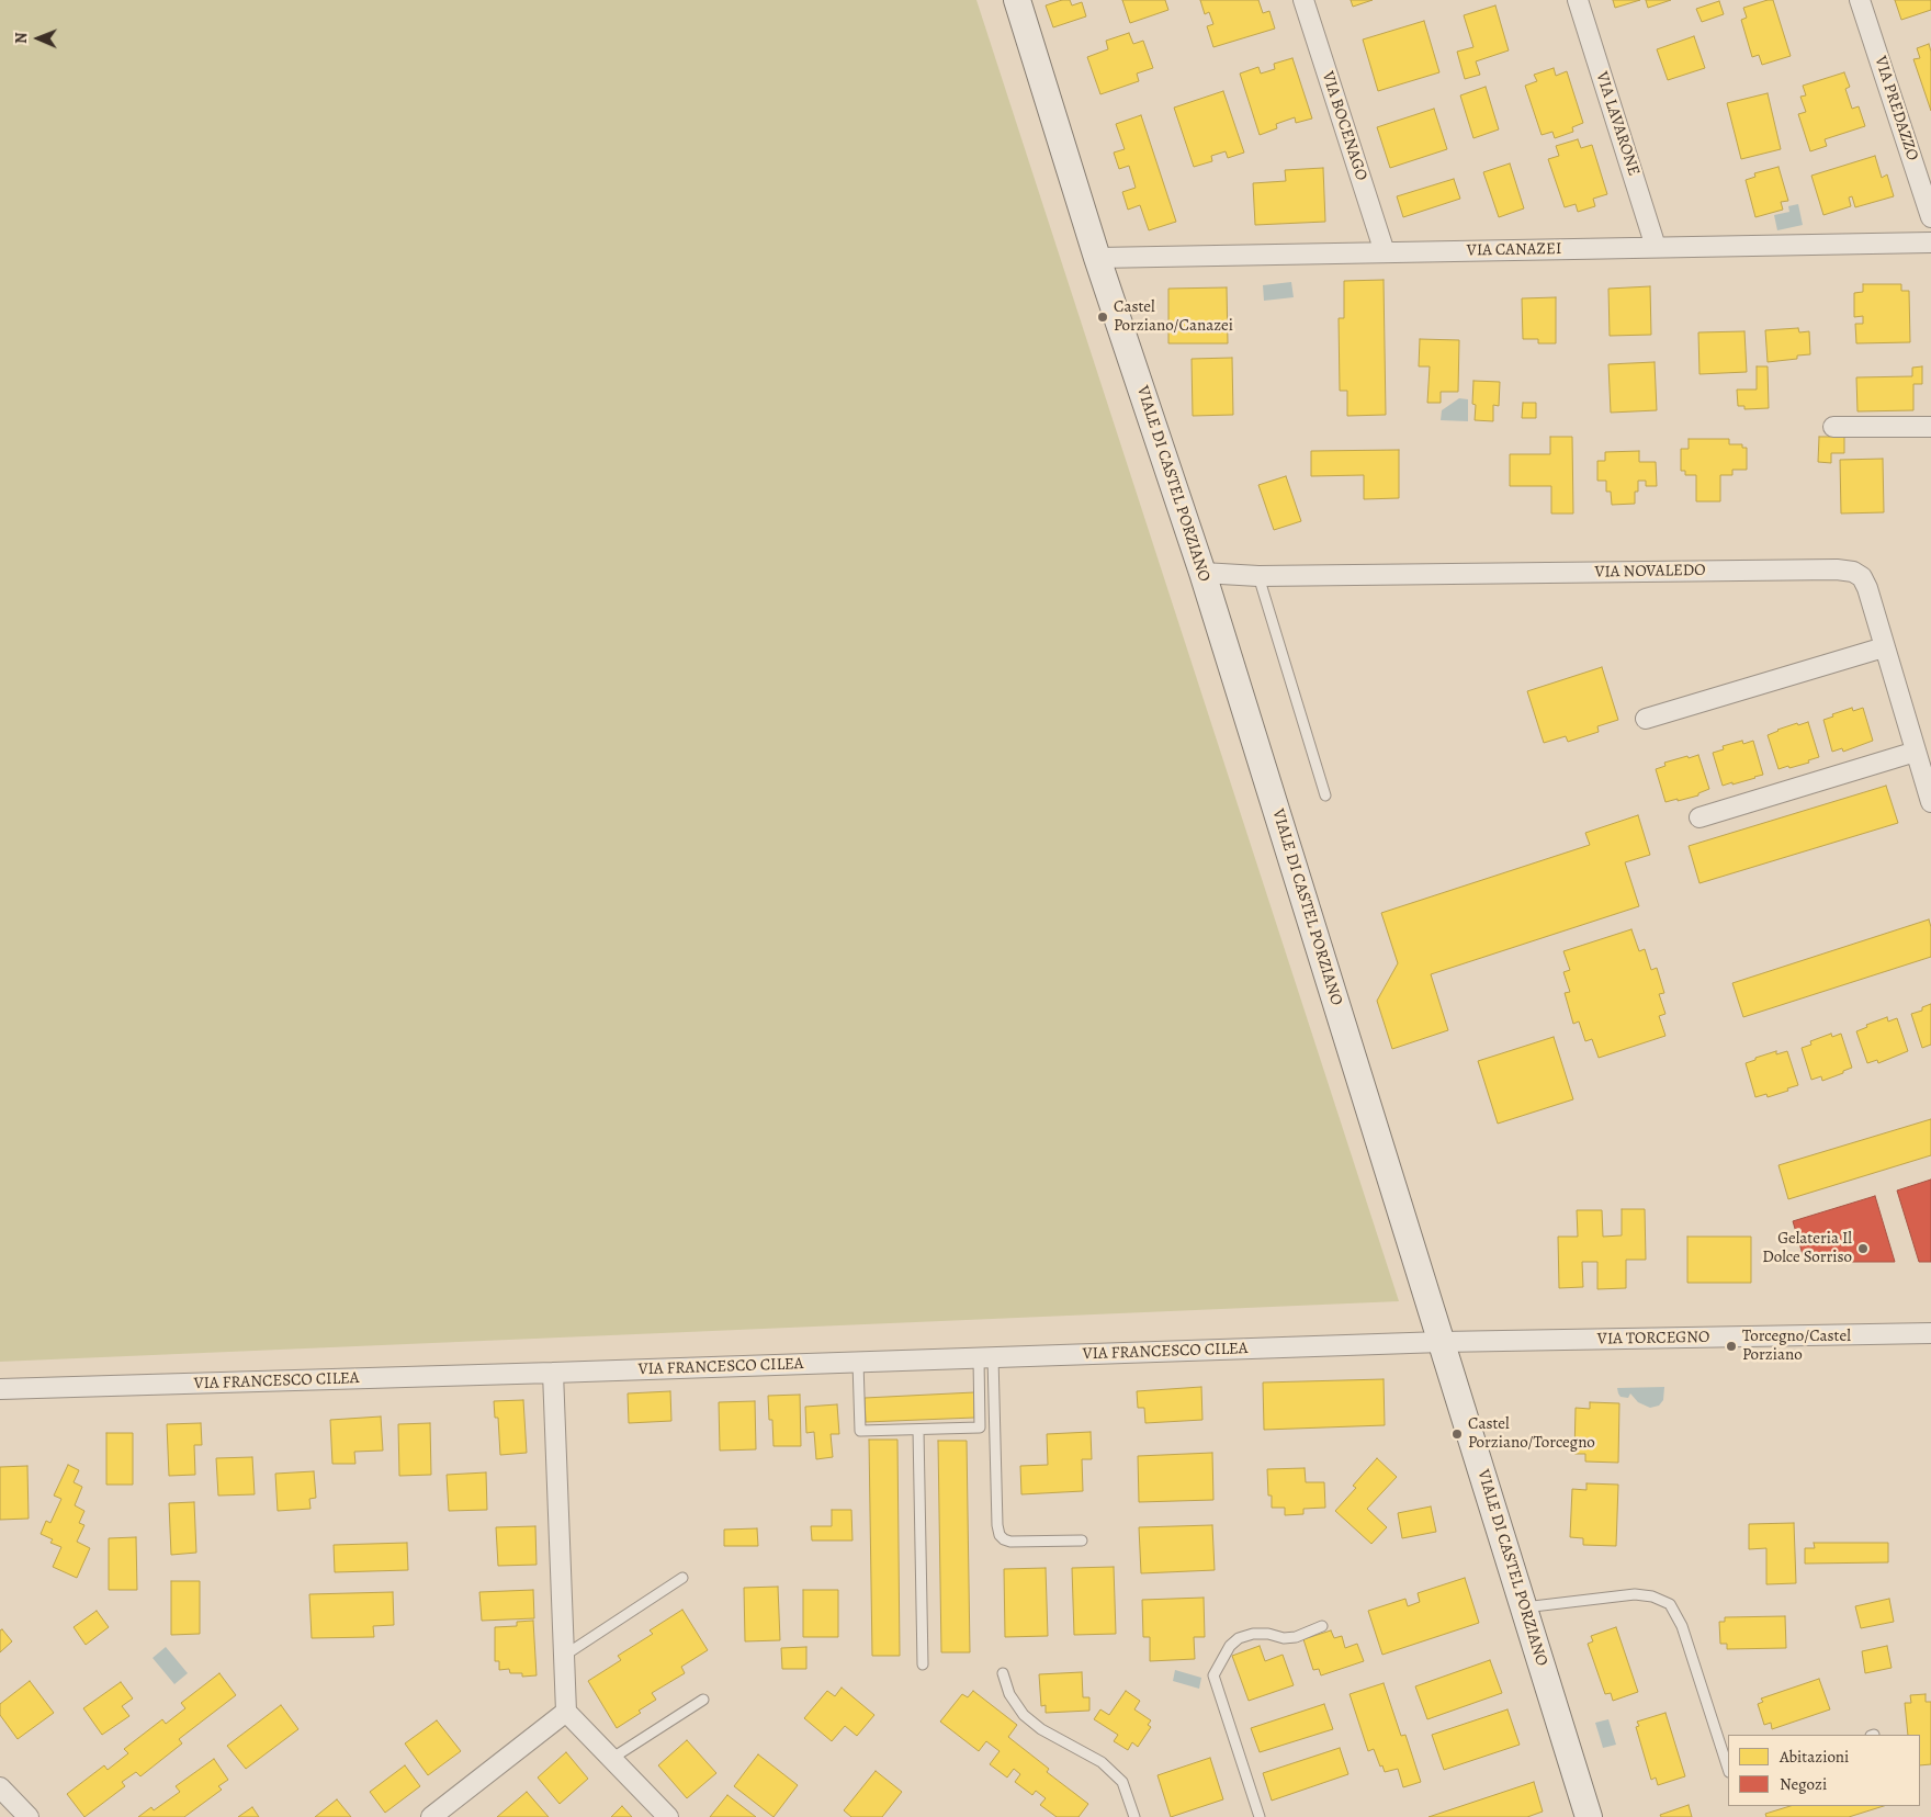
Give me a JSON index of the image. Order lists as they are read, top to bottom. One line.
{"streets":{"street":["VIA PREDAZZO","VIA LAVARONE","VIA BOCENAGO","VIA CANAZEI","VIALE DI CASTEL PORZIANO","VIA NOVALEDO","VIA TORCEGNO","VIA FRANCESCO CILEA"]},"crossings":[["VIA LAVARONE","VIA CANAZEI"],["VIA BOCENAGO","VIA CANAZEI"],["VIA CANAZEI","VIALE DI CASTEL PORZIANO"],["VIALE DI CASTEL PORZIANO","VIA NOVALEDO"],["VIALE DI CASTEL PORZIANO","VIA TORCEGNO"],["VIALE DI CASTEL PORZIANO","VIA FRANCESCO CILEA"],["VIA TORCEGNO","VIA FRANCESCO CILEA"]],"places":["Castel Porziano/Canazei","Gelateria Il Dolce Sorriso","Torcegno/Castel Porziano","Castel Porziano/Torcegno"],"legend":["Abitazioni","Negozi"],"north":"left"}
